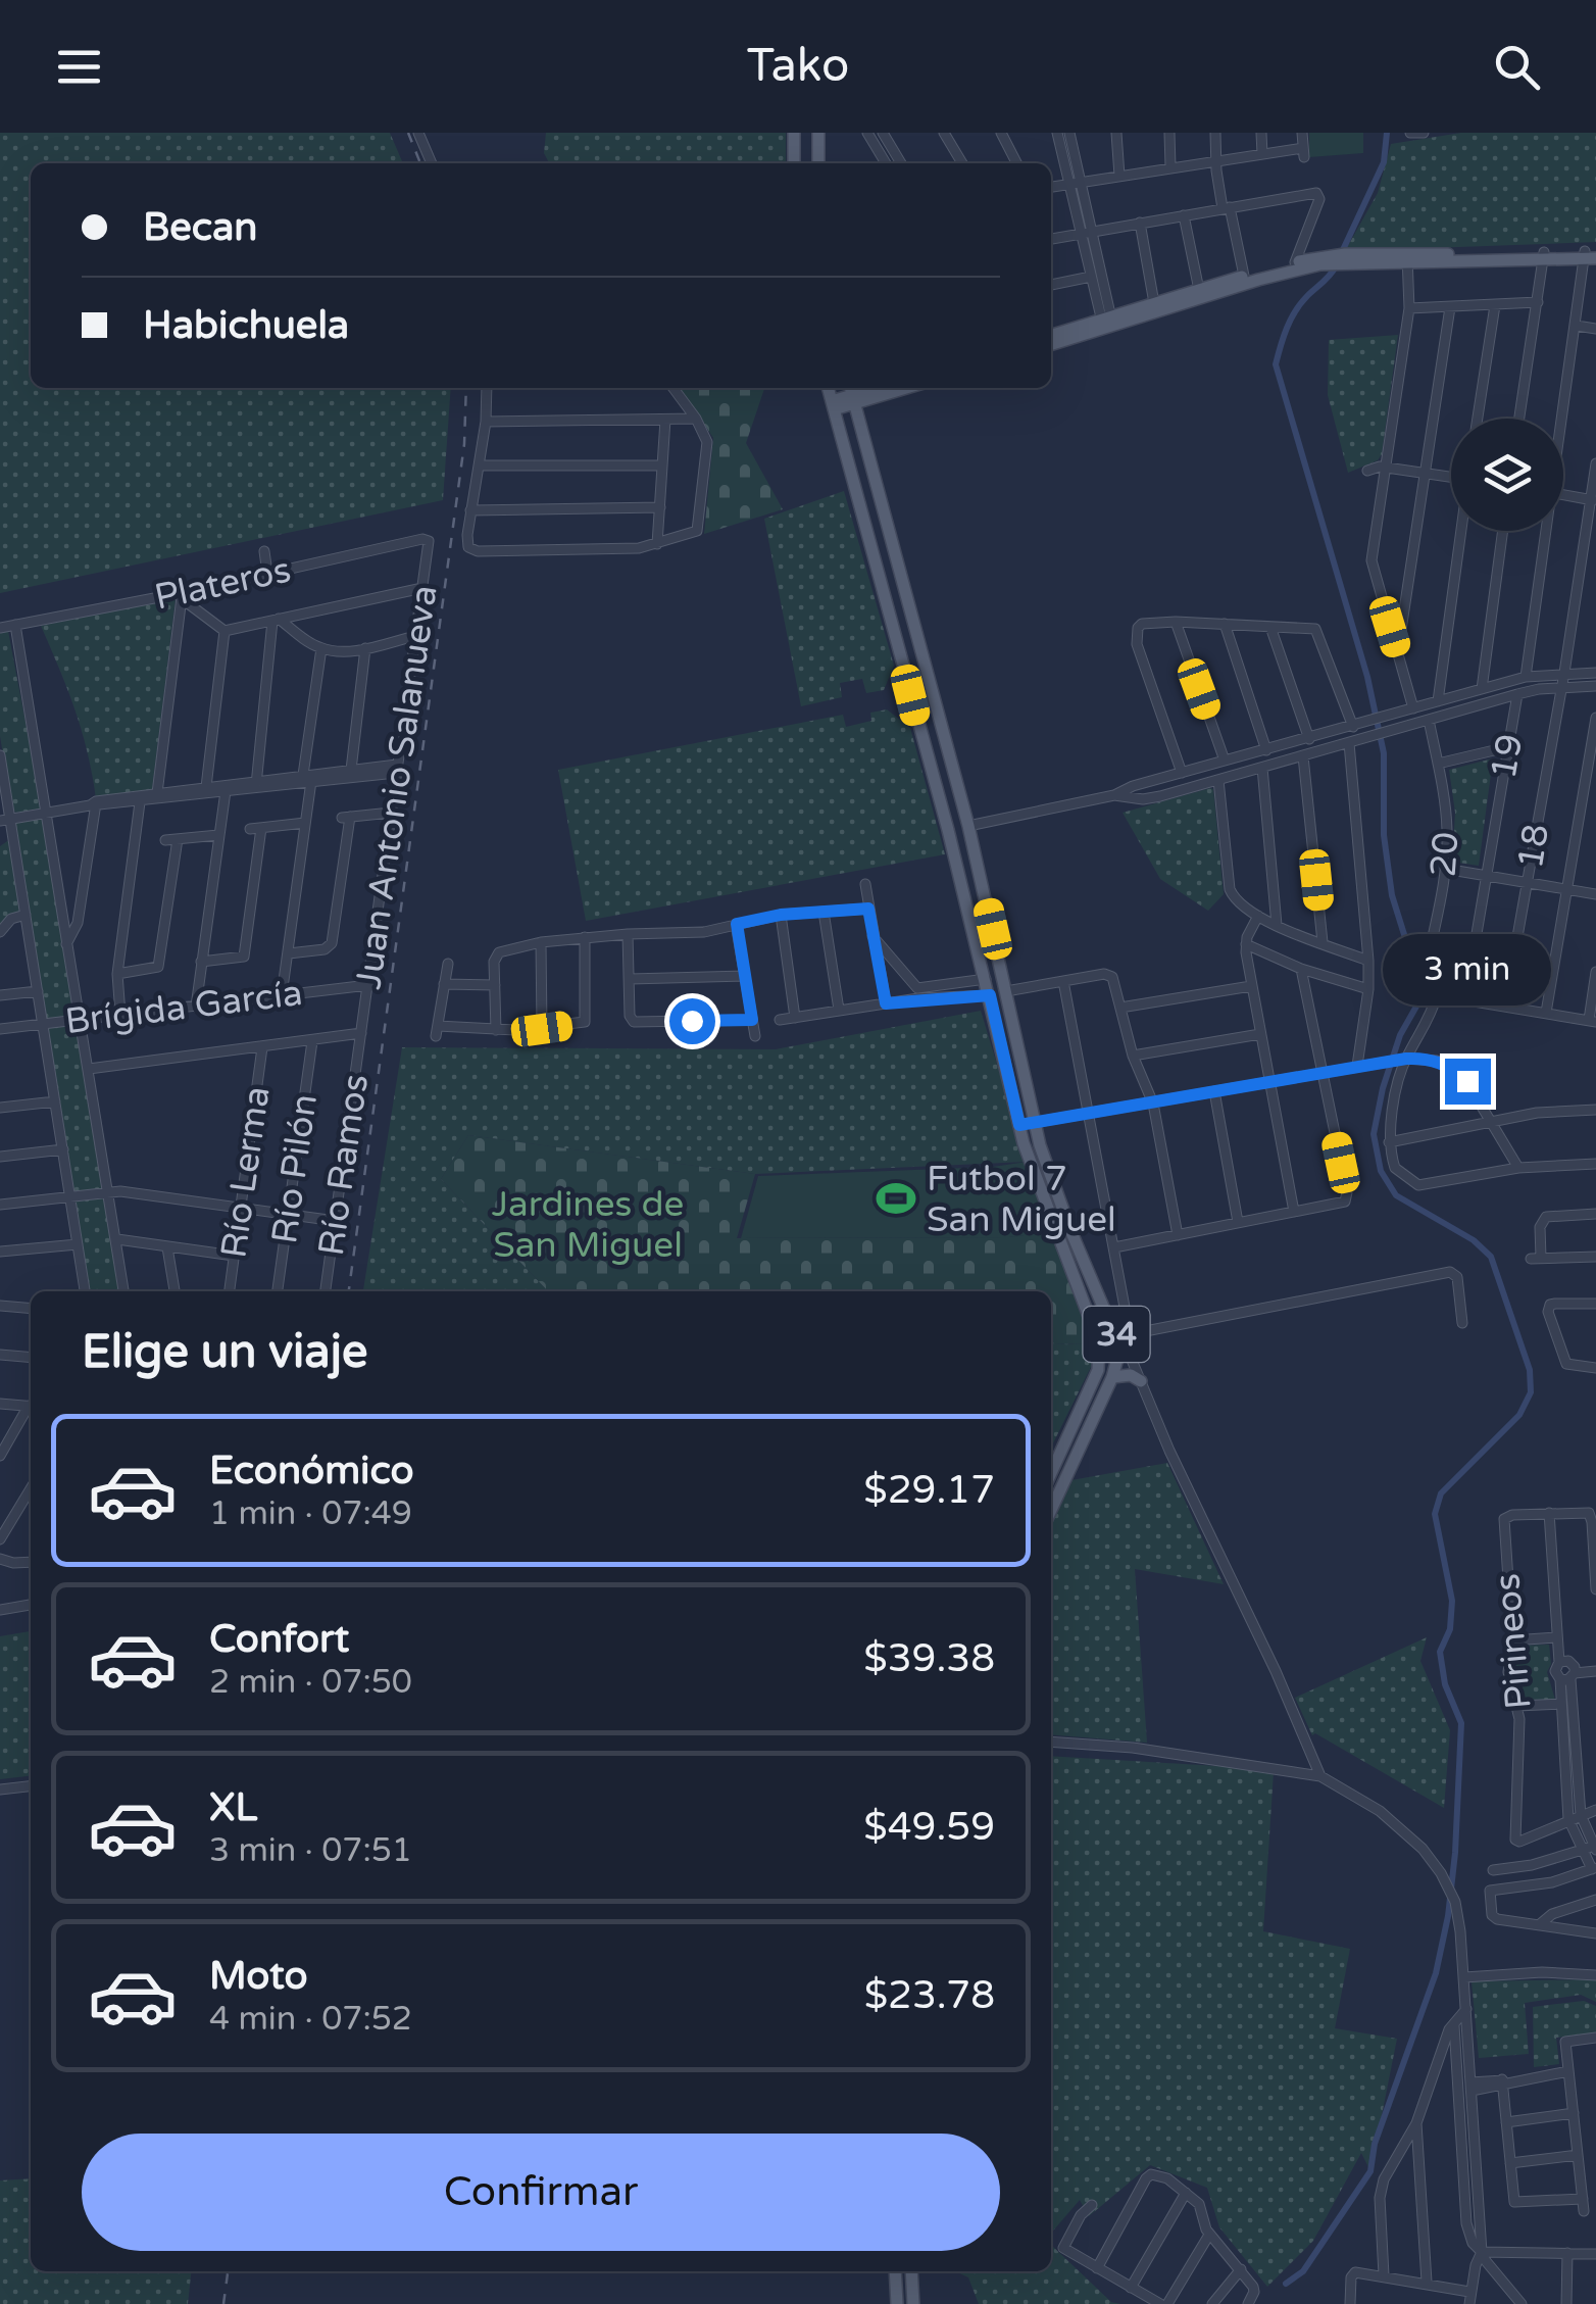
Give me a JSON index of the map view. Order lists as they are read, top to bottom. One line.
{"streets":{"main road":["34"],"street":["Plateros","19","Juan Antonio Salanueva","18","20","Brígida García","Río Ramos","Río Pilón","Río Lerma","Pirineos"]},"crossings":[["Plateros","Juan Antonio Salanueva"],["Juan Antonio Salanueva","Brígida García"],["Juan Antonio Salanueva","Río Ramos"]],"parks":["Jardines de San Miguel"],"places":{"sports":["Futbol 7 San Miguel"]},"page":{"header":"Tako","banner":["Becan","Habichuela"],"bubble":"3 min","heading":"Elige un viaje","list":[{"name":"Económico","note":"1 min · 07:49","value":"$29.17"},{"name":"Confort","note":"2 min · 07:50","value":"$39.38"},{"name":"XL","note":"3 min · 07:51","value":"$49.59"},{"name":"Moto","note":"4 min · 07:52","value":"$23.78"}],"buttons":"Confirmar"}}
